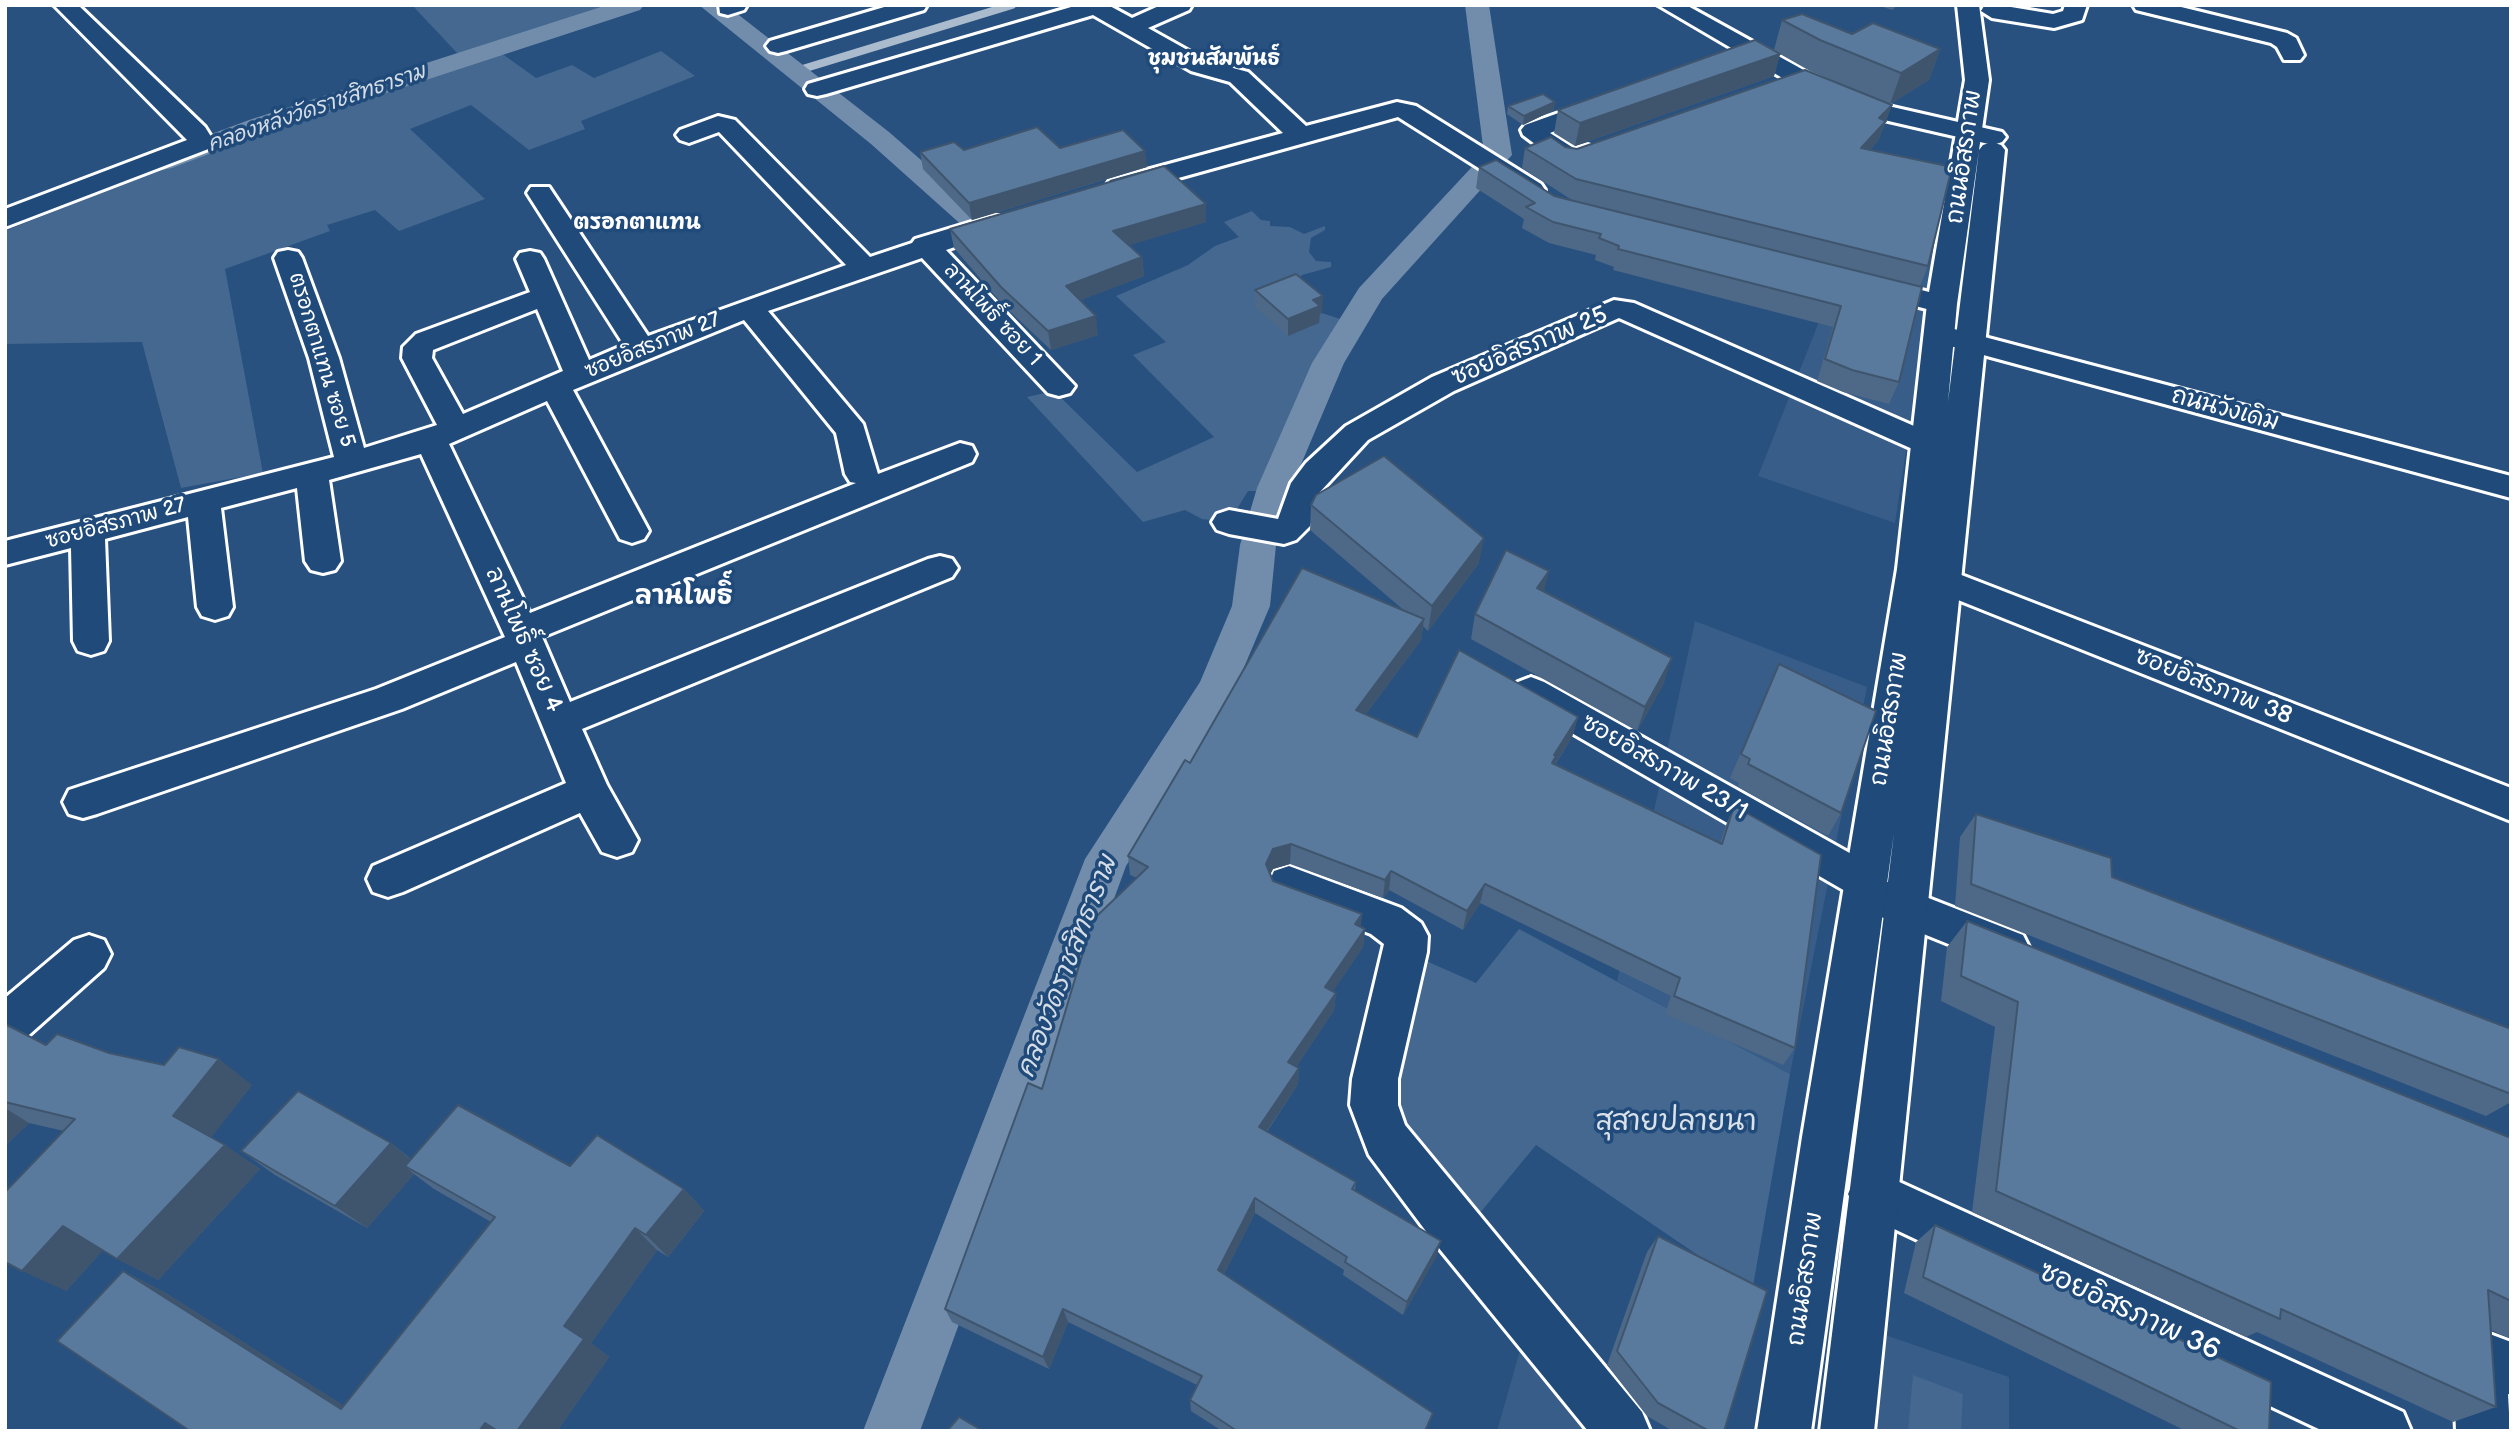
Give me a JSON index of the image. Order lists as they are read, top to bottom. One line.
{"streets":{"street":["ถนนอิสรภาพ","ลานโพธิ์ ซอย 1","ซอยอิสรภาพ 27","ซอยอิสรภาพ 25","ตรอกตาแทน ซอย 5","ถนนวังเดิม","ลานโพธิ์ ซอย 4","ซอยอิสรภาพ 38","ซอยอิสรภาพ 23/1","ซอยอิสรภาพ 36"]},"crossings":[["ถนนอิสรภาพ","ซอยอิสรภาพ 25"],["ถนนอิสรภาพ","ถนนวังเดิม"],["ถนนอิสรภาพ","ซอยอิสรภาพ 38"],["ถนนอิสรภาพ","ซอยอิสรภาพ 23/1"],["ลานโพธิ์ ซอย 1","ซอยอิสรภาพ 27"],["ซอยอิสรภาพ 27","ตรอกตาแทน ซอย 5"],["ซอยอิสรภาพ 27","ลานโพธิ์ ซอย 4"]],"districts":["ชุมชนสัมพันธ์","ตรอกตาแทน","ลานโพธิ์"],"water":["คลองหลังวัดราชสิทธาราม","คลองวัดราชสิทธาราม"],"parks":["สุสายปลายนา"]}
